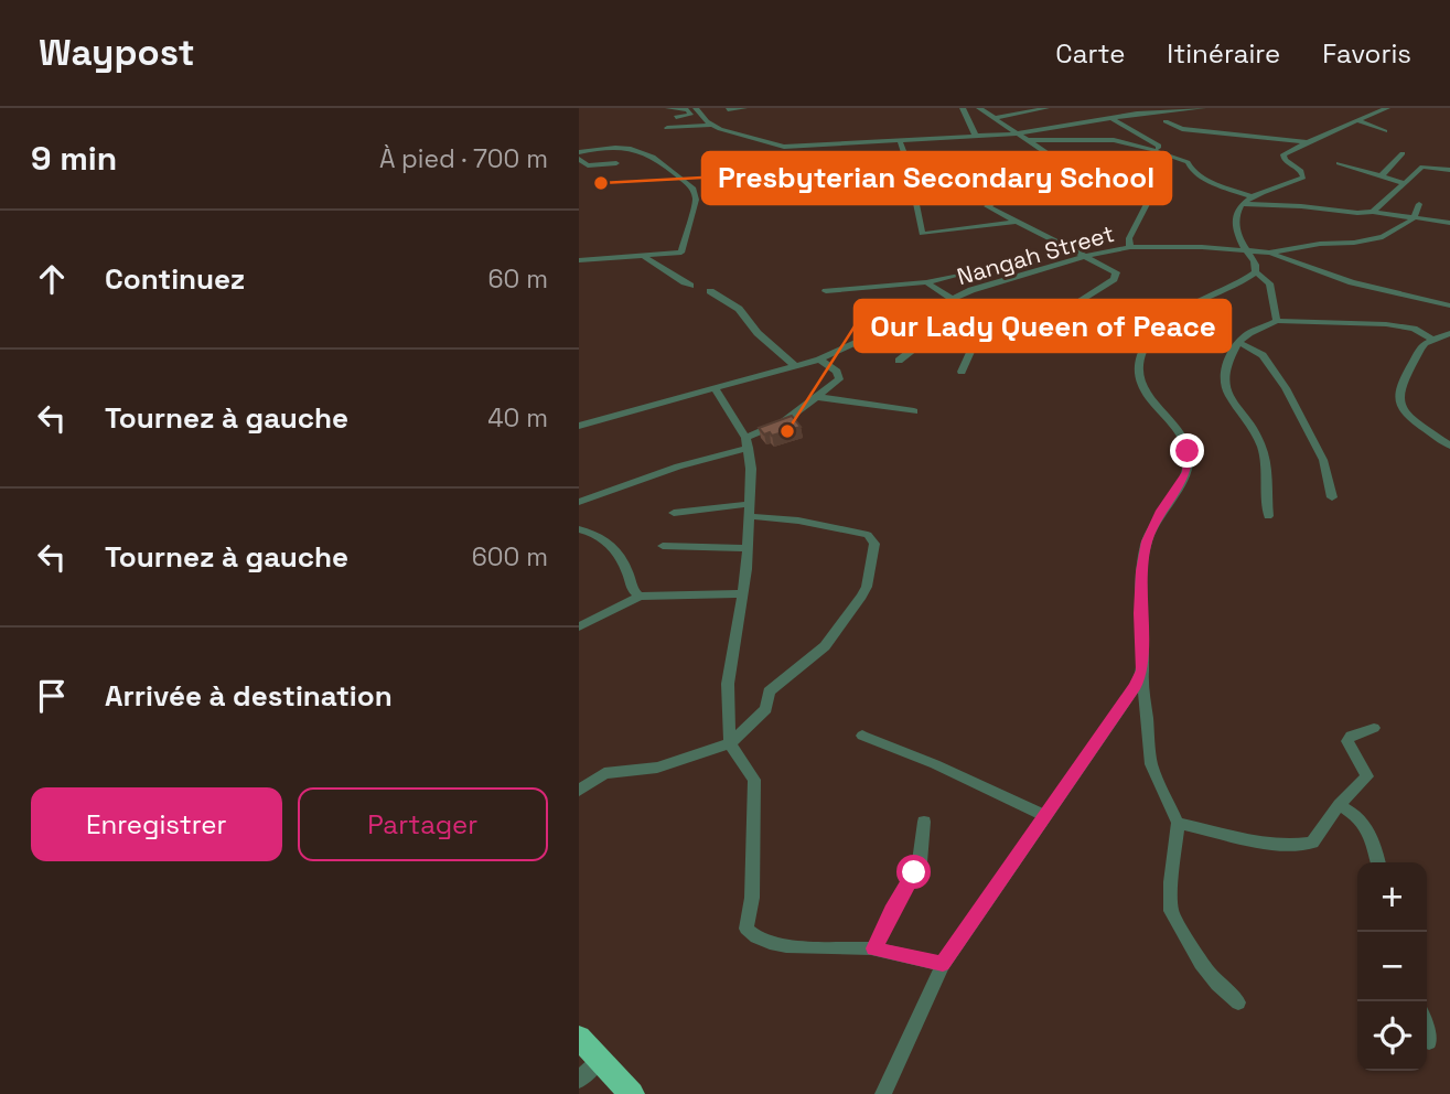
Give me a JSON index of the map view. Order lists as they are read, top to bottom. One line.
{"streets":{"street":["Nangah Street"]},"places":["Presbyterian Secondary School","Our Lady Queen of Peace"],"page":{"header":"Waypost","nav":["Carte","Itinéraire","Favoris"],"heading":["9 min","À pied · 700 m"],"list":[["Continuez","60 m"],["Tournez à gauche","40 m"],["Tournez à gauche","600 m"],"Arrivée à destination"],"buttons":["Enregistrer","Partager"],"map_buttons":["+","−"]}}
